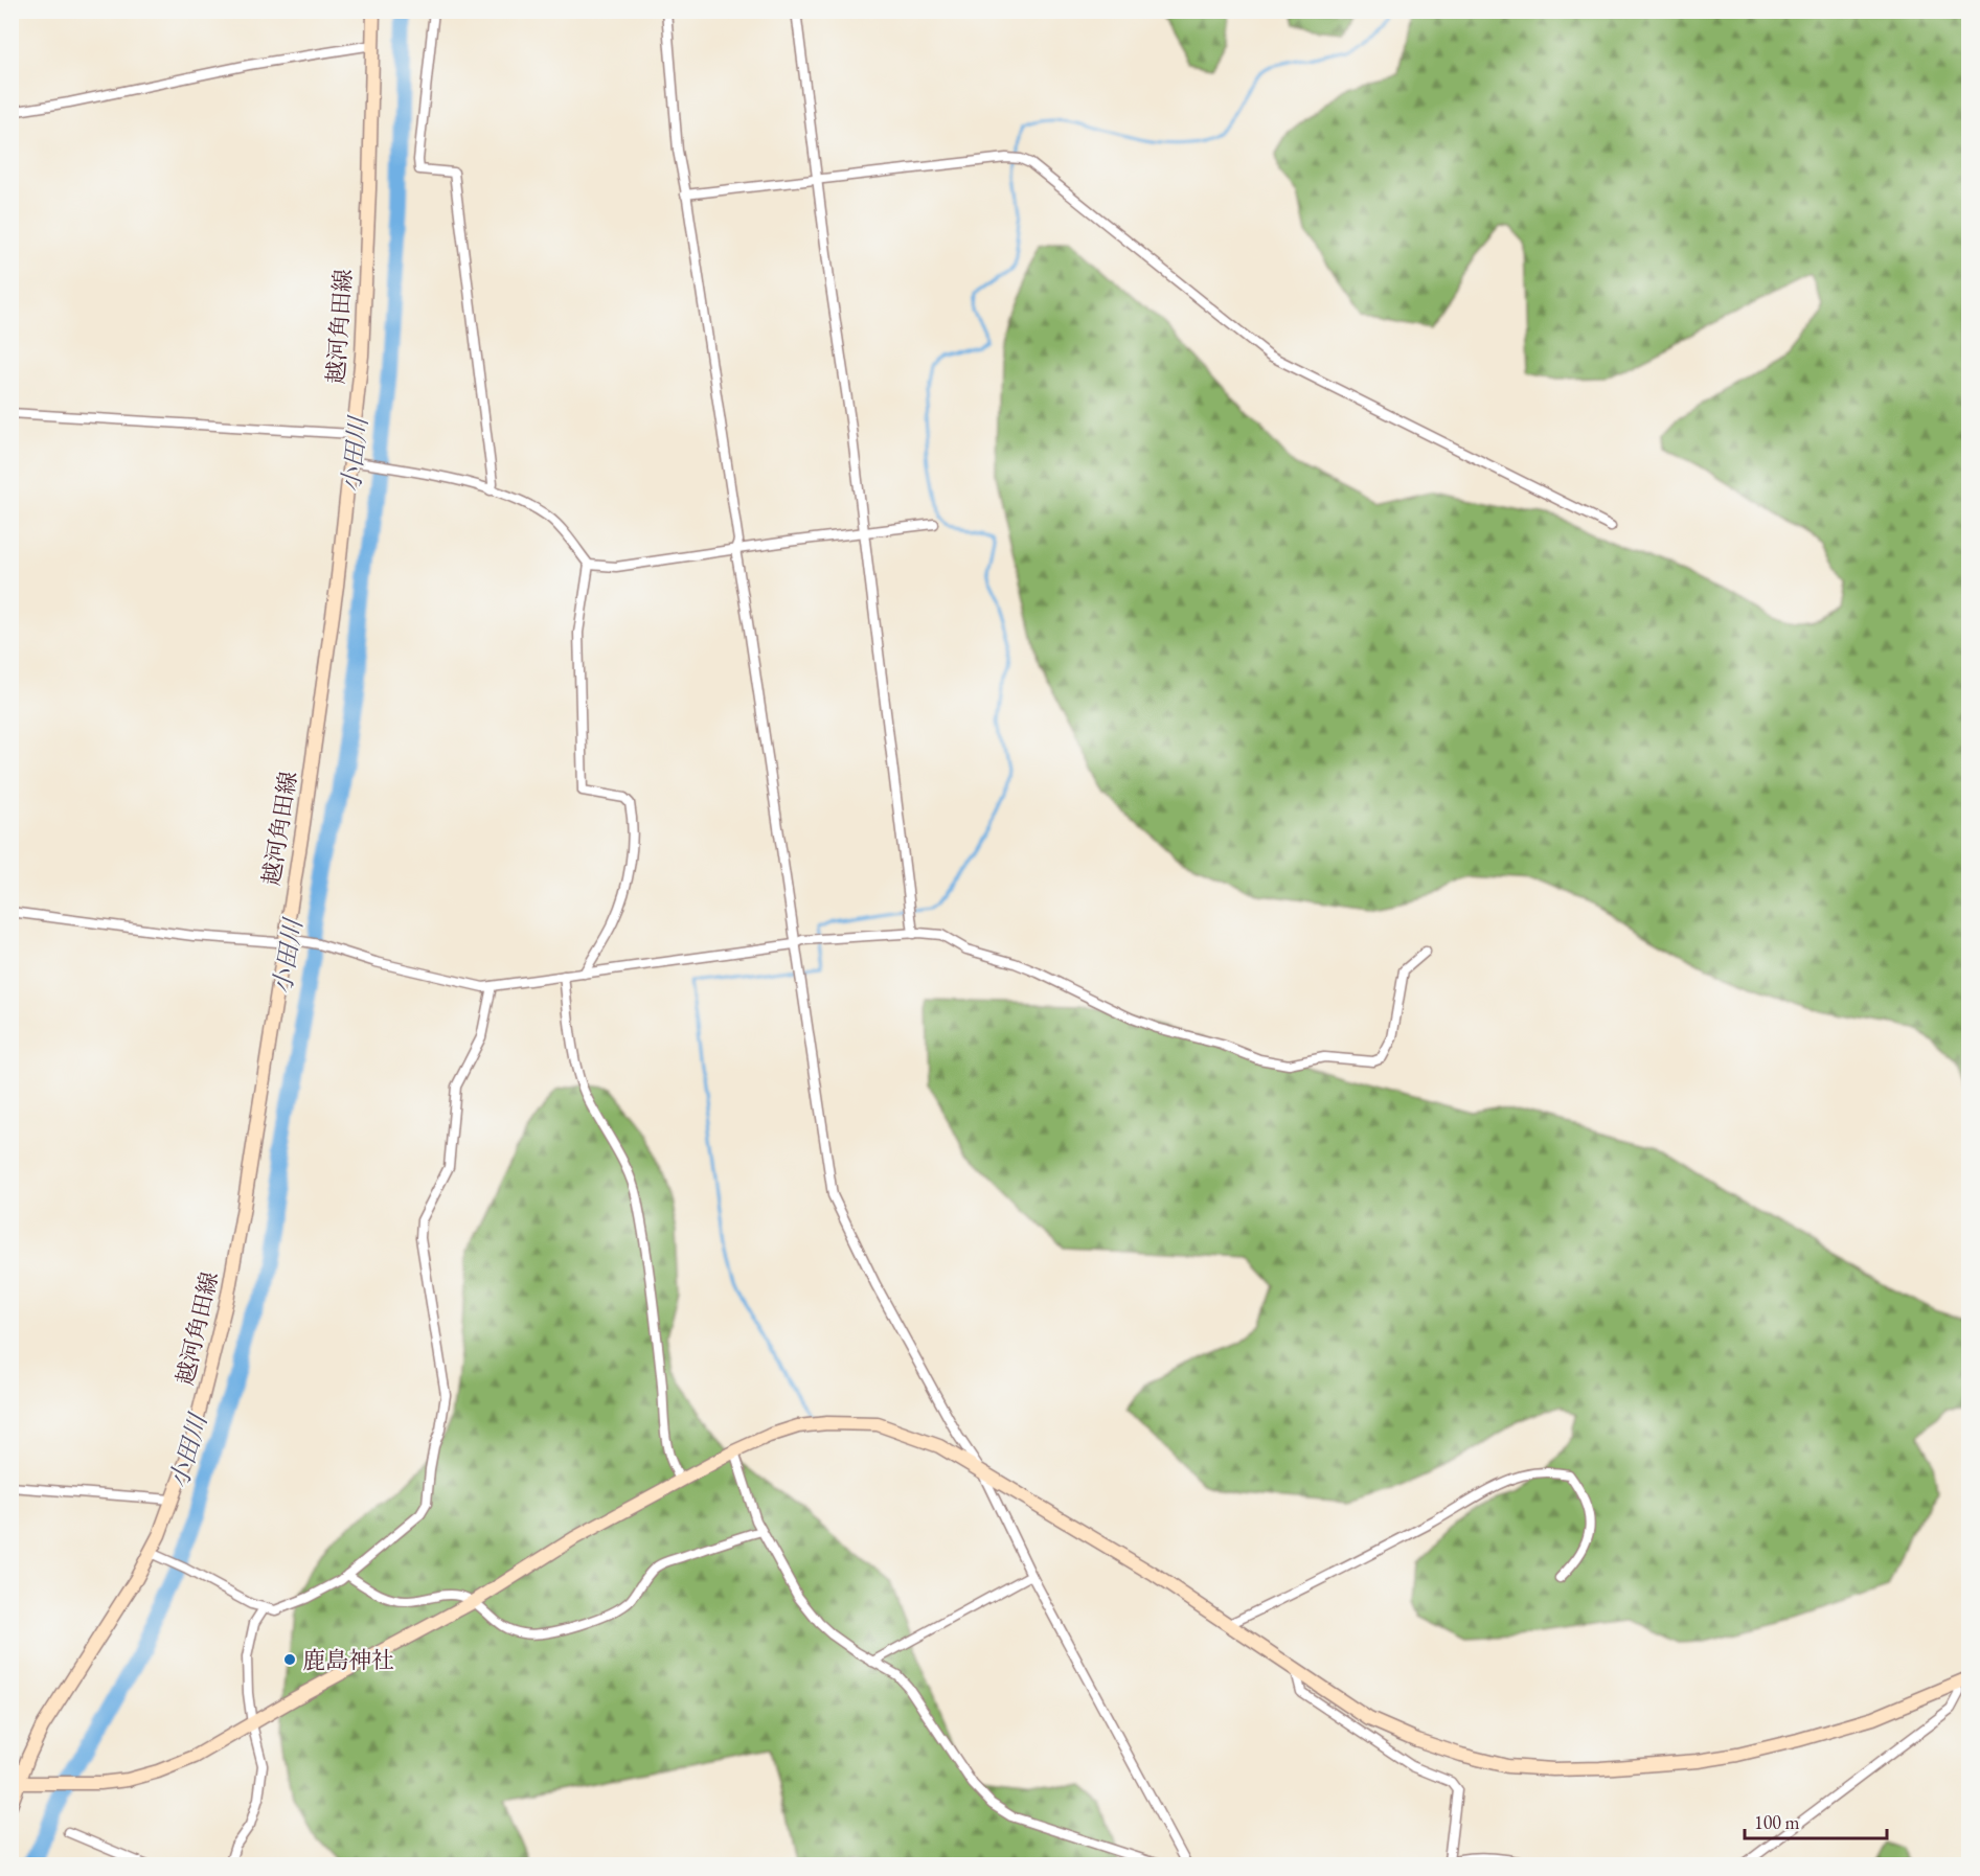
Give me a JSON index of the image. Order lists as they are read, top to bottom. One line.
{"streets":{"street":["越河角田線"]},"water":["小田川"],"places":["鹿島神社"],"scale_bar":"100 m"}
